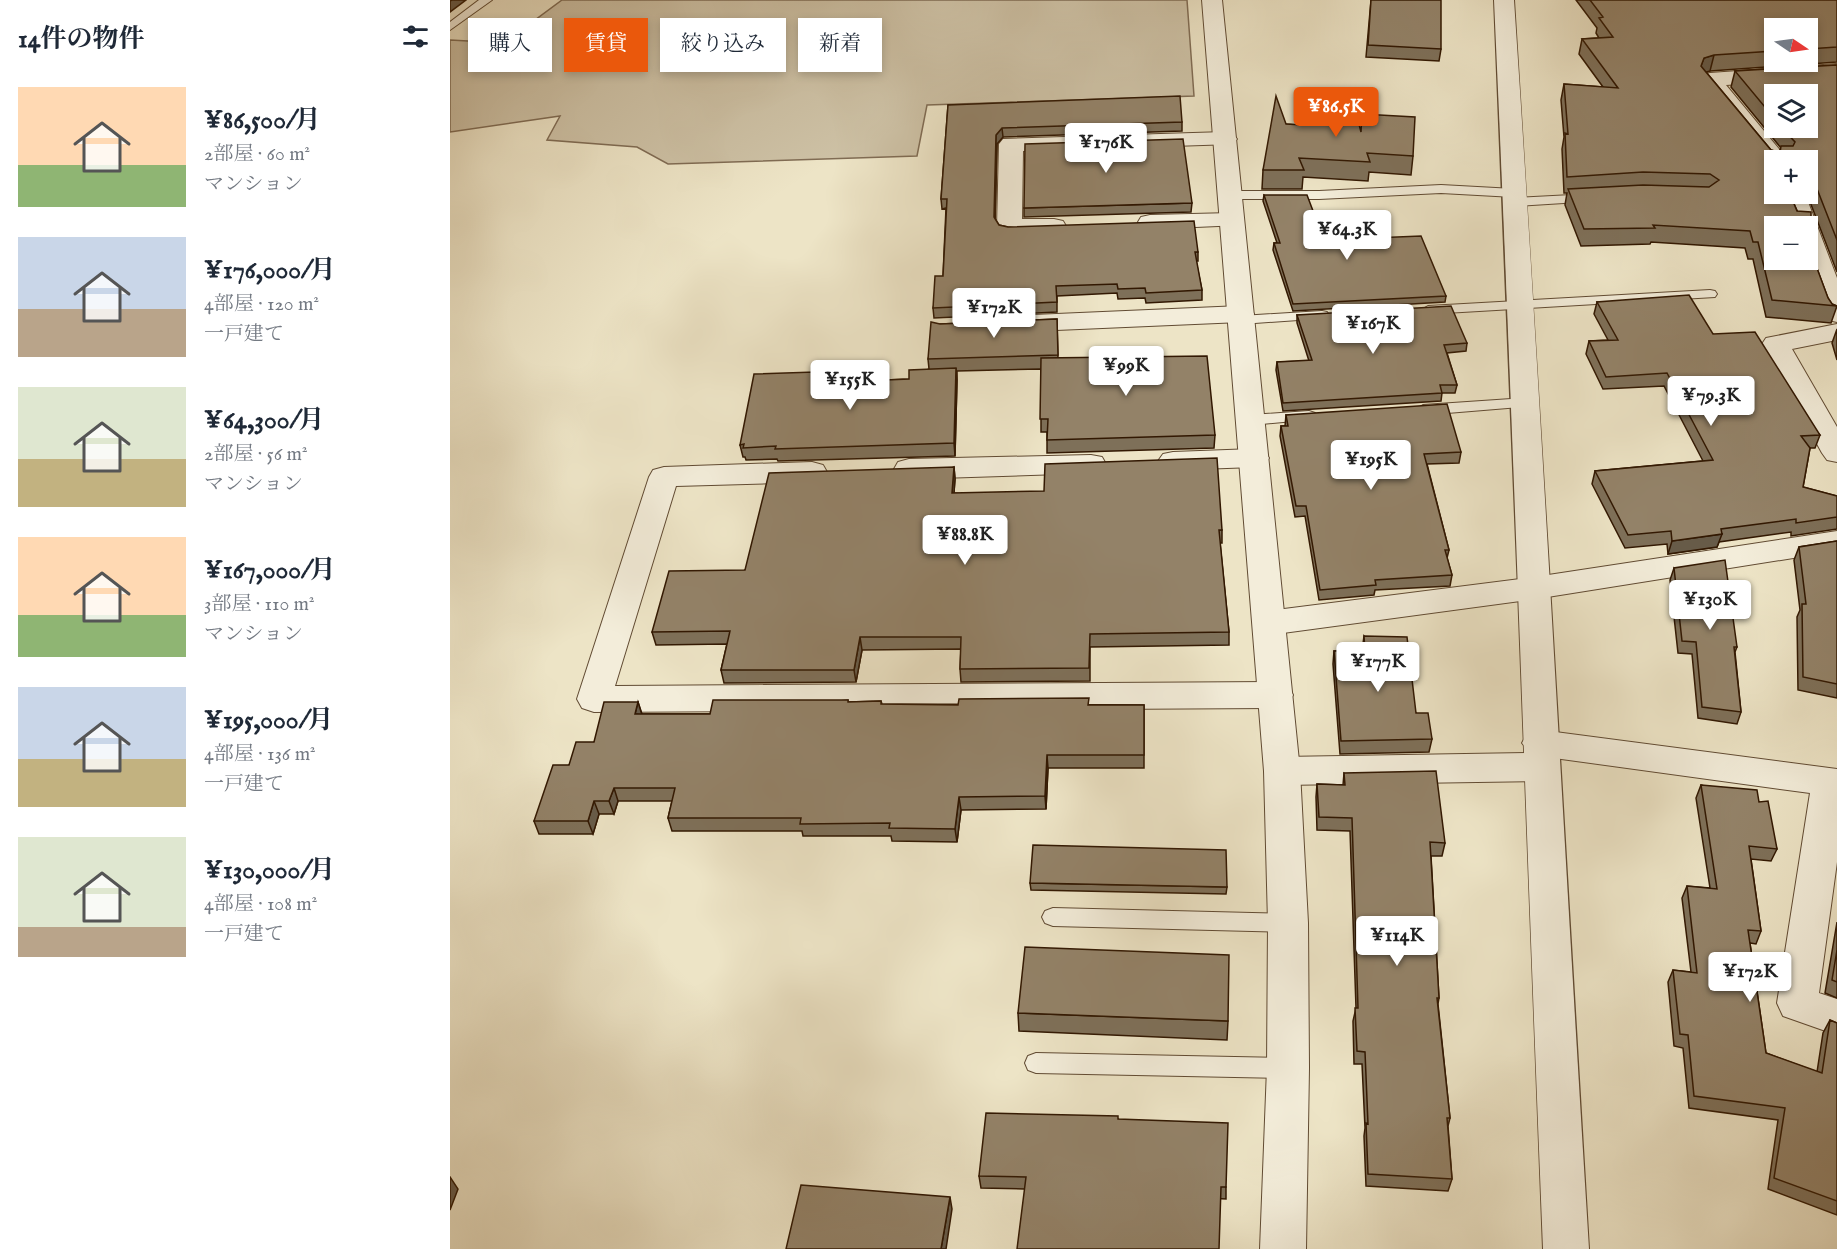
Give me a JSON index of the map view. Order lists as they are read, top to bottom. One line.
{"north":"right","page":{"heading":"14件の物件","map_buttons":["+","−"],"chip":["購入","賃貸","絞り込み","新着"],"list":[{"name":"¥86,500/月","note":"2部屋 · 60 m² · マンション"},{"name":"¥176,000/月","note":"4部屋 · 120 m² · 一戸建て"},{"name":"¥64,300/月","note":"2部屋 · 56 m² · マンション"},{"name":"¥167,000/月","note":"3部屋 · 110 m² · マンション"},{"name":"¥195,000/月","note":"4部屋 · 136 m² · 一戸建て"},{"name":"¥130,000/月","note":"4部屋 · 108 m² · 一戸建て"}],"price":["¥86.5K","¥176K","¥64.3K","¥172K","¥167K","¥99K","¥155K","¥79.3K","¥195K","¥88.8K","¥130K","¥177K","¥114K","¥172K"]}}
